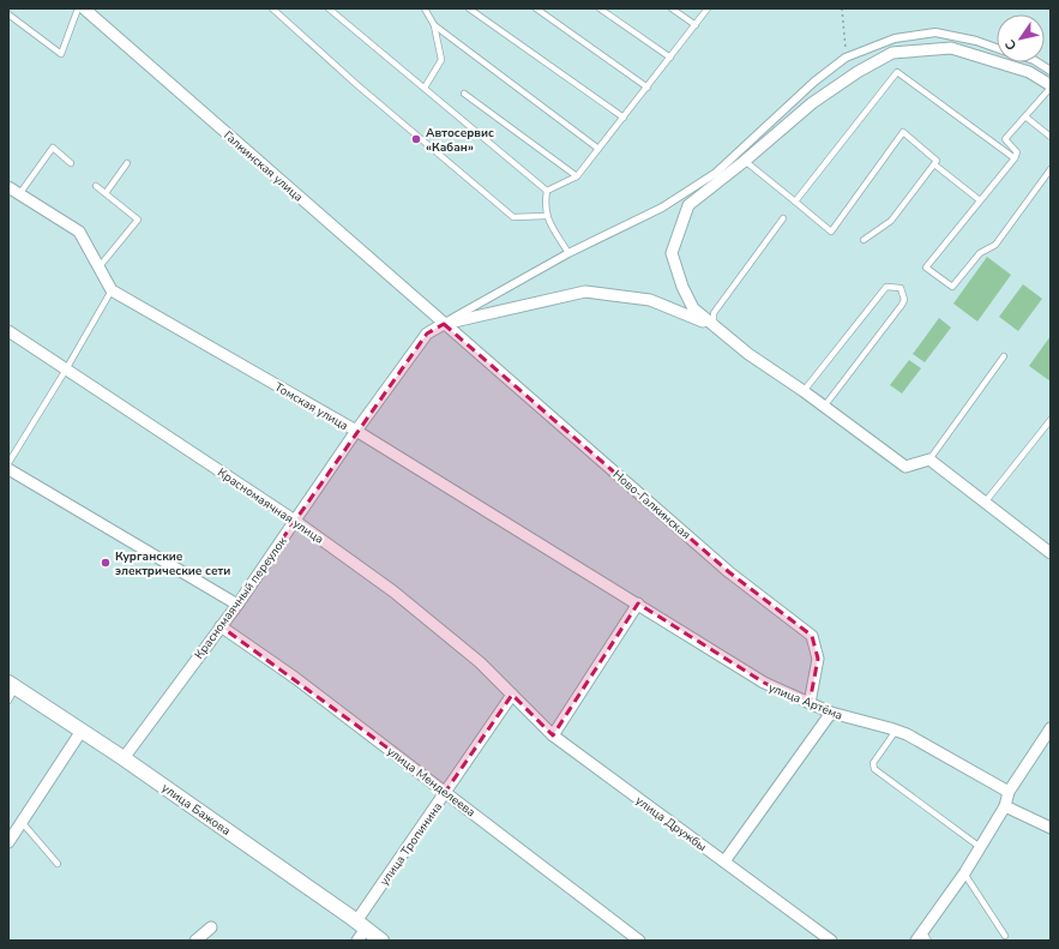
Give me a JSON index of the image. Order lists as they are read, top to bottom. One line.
{"streets":{"main road":["улица Бажова"],"street":["Галкинская улица","Томская улица","Ново-Галкинская","Красномаячная улица","Красномаячный переулок","улица Артёма","улица Менделеева","улица Дружбы","улица Тропинина"]},"crossings":[["Галкинская улица","Ново-Галкинская"],["Галкинская улица","Красномаячный переулок"],["Томская улица","Красномаячный переулок"],["Томская улица","улица Артёма"],["Ново-Галкинская","Красномаячный переулок"],["Ново-Галкинская","улица Артёма"],["Красномаячная улица","Красномаячный переулок"],["Красномаячная улица","улица Дружбы"],["Красномаячная улица","улица Тропинина"],["Красномаячный переулок","улица Менделеева"],["Красномаячный переулок","улица Бажова"],["улица Менделеева","улица Тропинина"],["улица Бажова","улица Тропинина"],["улица Дружбы","улица Тропинина"]],"places":["Автосервис «Кабан»","Курганские электрические сети"],"north":"bottom left"}
